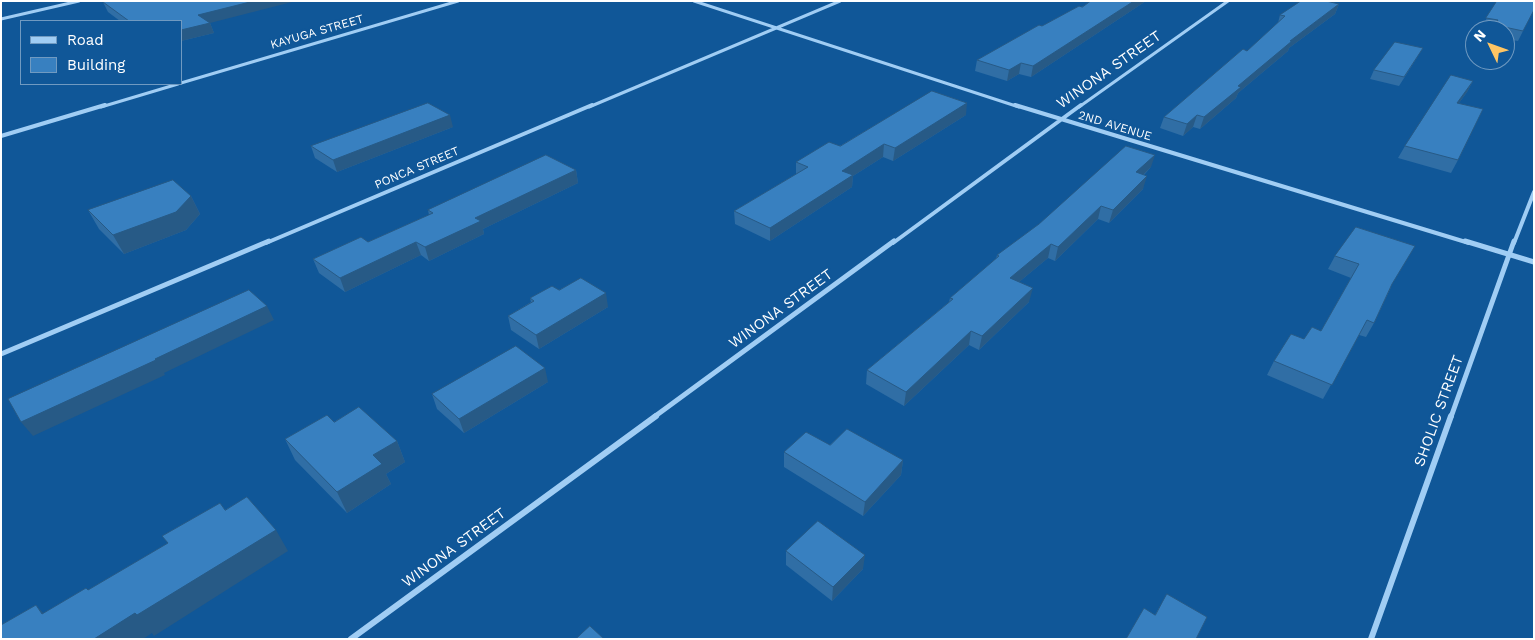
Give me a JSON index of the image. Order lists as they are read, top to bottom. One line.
{"streets":{"street":["KAYUGA STREET","WINONA STREET","2ND AVENUE","PONCA STREET","SHOLIC STREET"]},"crossings":[["WINONA STREET","2ND AVENUE"],["2ND AVENUE","PONCA STREET"],["2ND AVENUE","SHOLIC STREET"]],"legend":["Road","Building"],"north":"top left"}
